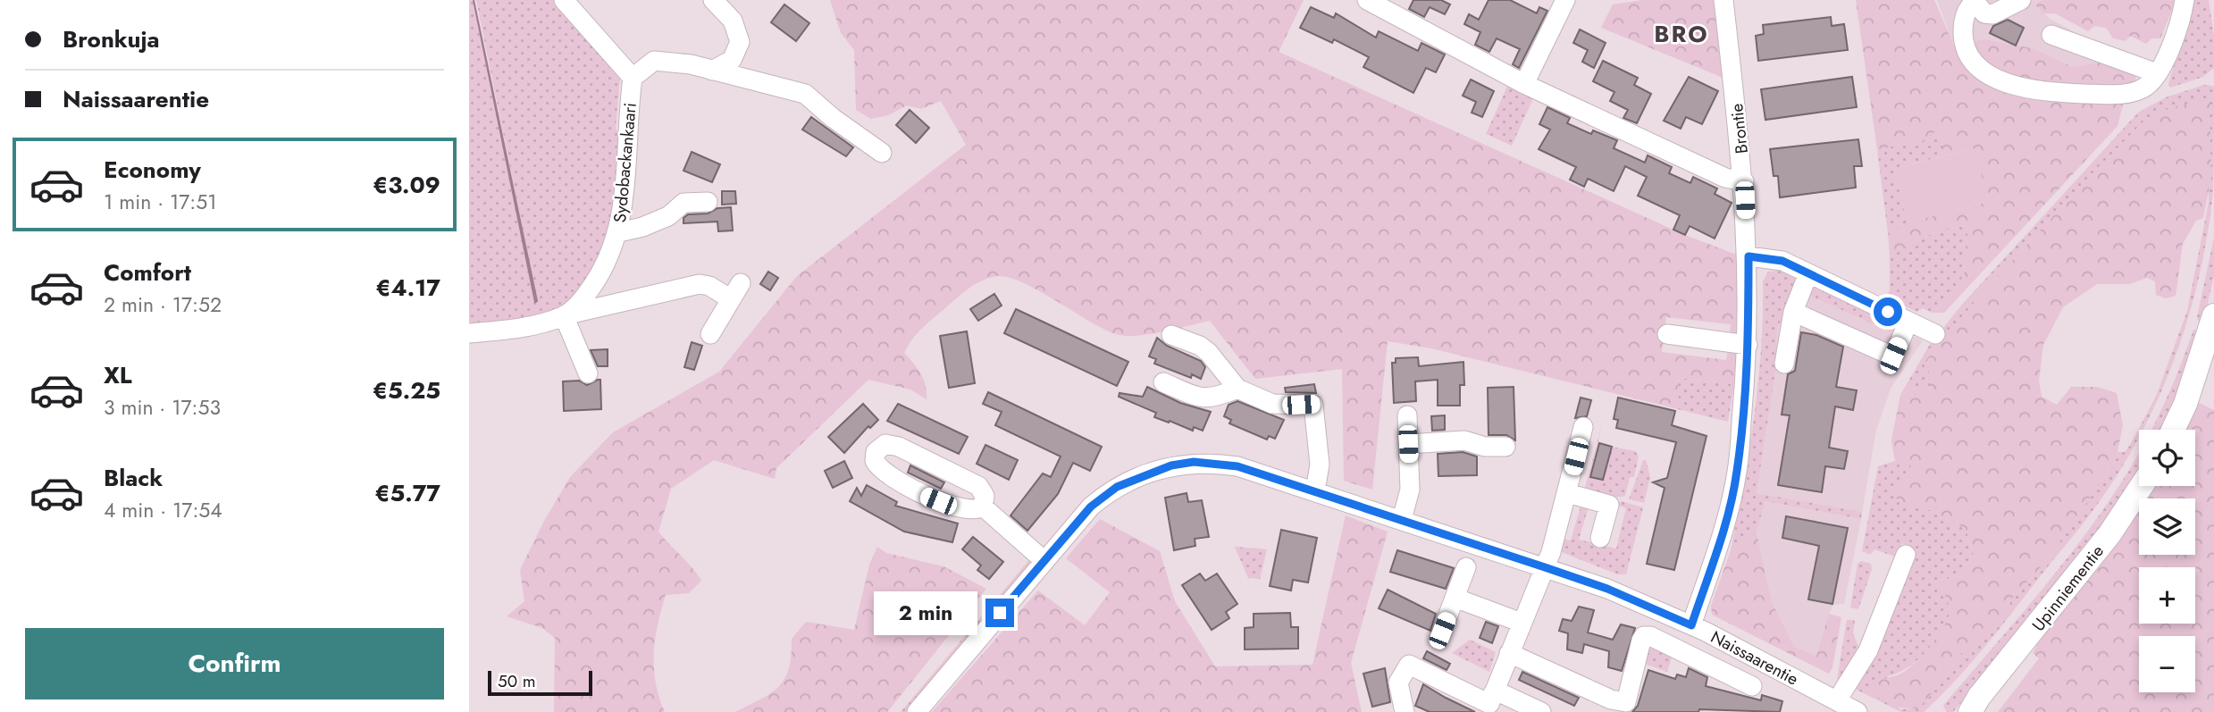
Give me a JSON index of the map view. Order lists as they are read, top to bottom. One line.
{"streets":{"main road":["Upinniementie"],"street":["Brontie","Sydobackankaari","Naissaarentie"]},"crossings":[["Brontie","Naissaarentie"]],"districts":["BRO"],"scale_bar":"50 m","page":{"banner":["Bronkuja","Naissaarentie"],"list":[{"name":"Economy","note":"1 min · 17:51","value":"€3.09"},{"name":"Comfort","note":"2 min · 17:52","value":"€4.17"},{"name":"XL","note":"3 min · 17:53","value":"€5.25"},{"name":"Black","note":"4 min · 17:54","value":"€5.77"}],"map_buttons":["+","−"],"bubble":"2 min","buttons":"Confirm","scale":"50 m"}}
